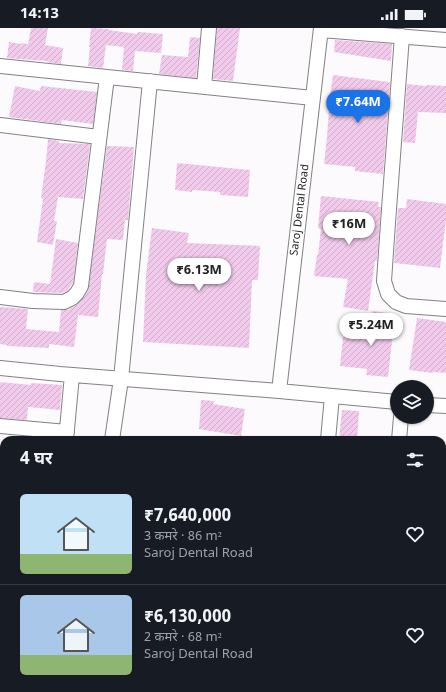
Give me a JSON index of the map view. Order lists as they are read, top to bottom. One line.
{"streets":{"street":["Saroj Dental Road"]},"page":{"status":"14:13","price":["₹7.64M","₹16M","₹6.13M","₹5.24M"],"heading":"4 घर","list":[{"name":"₹7,640,000","note":"3 कमरे · 86 m² · Saroj Dental Road"},{"name":"₹6,130,000","note":"2 कमरे · 68 m² · Saroj Dental Road"}]}}
